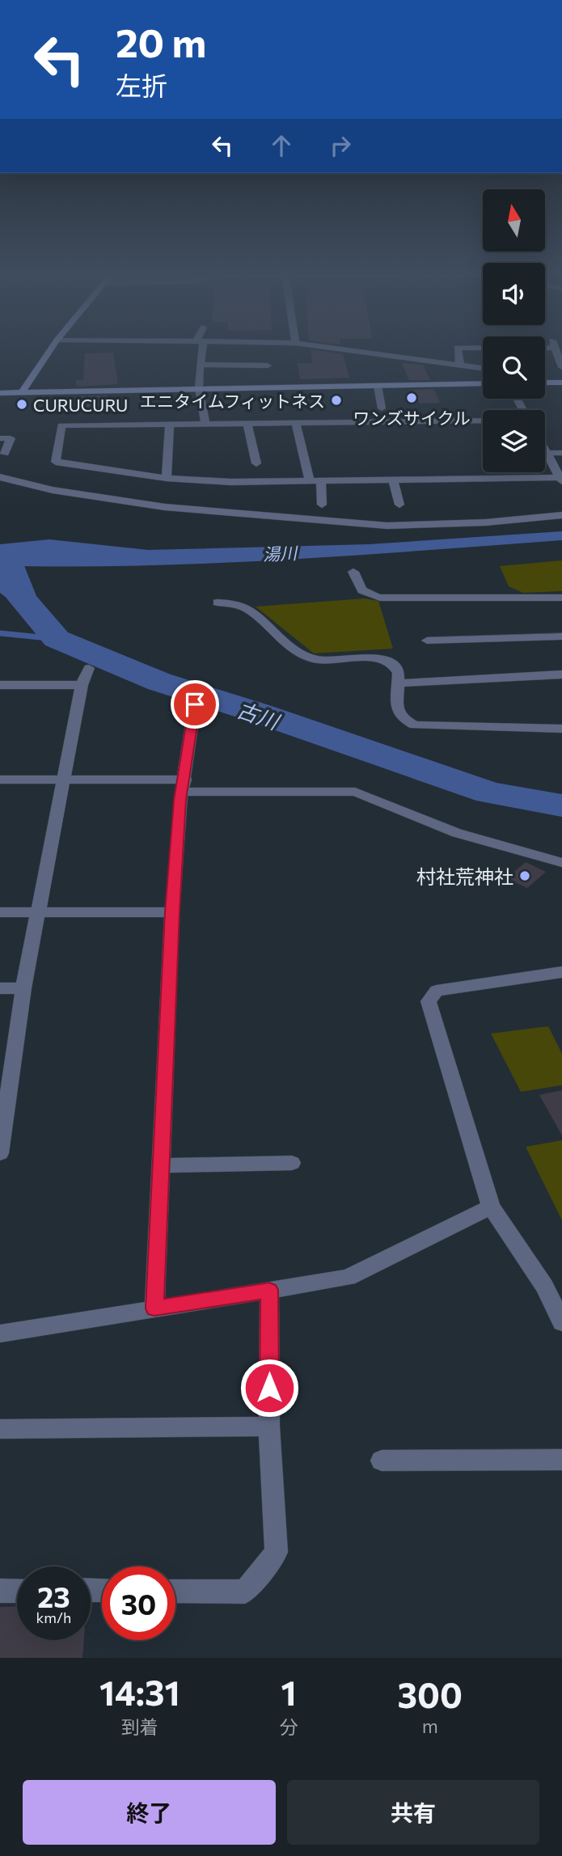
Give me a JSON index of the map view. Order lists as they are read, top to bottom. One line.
{"water":["湯川","古川"],"places":["ワンズサイクル","エニタイムフィットネス","CURUCURU","村社荒神社"],"north":"top","page":{"turn":["20 m","左折"],"speed":"23 km/h","limit":"30","eta":["14:31","到着","1","分","300","m"],"buttons":["終了","共有"]}}
